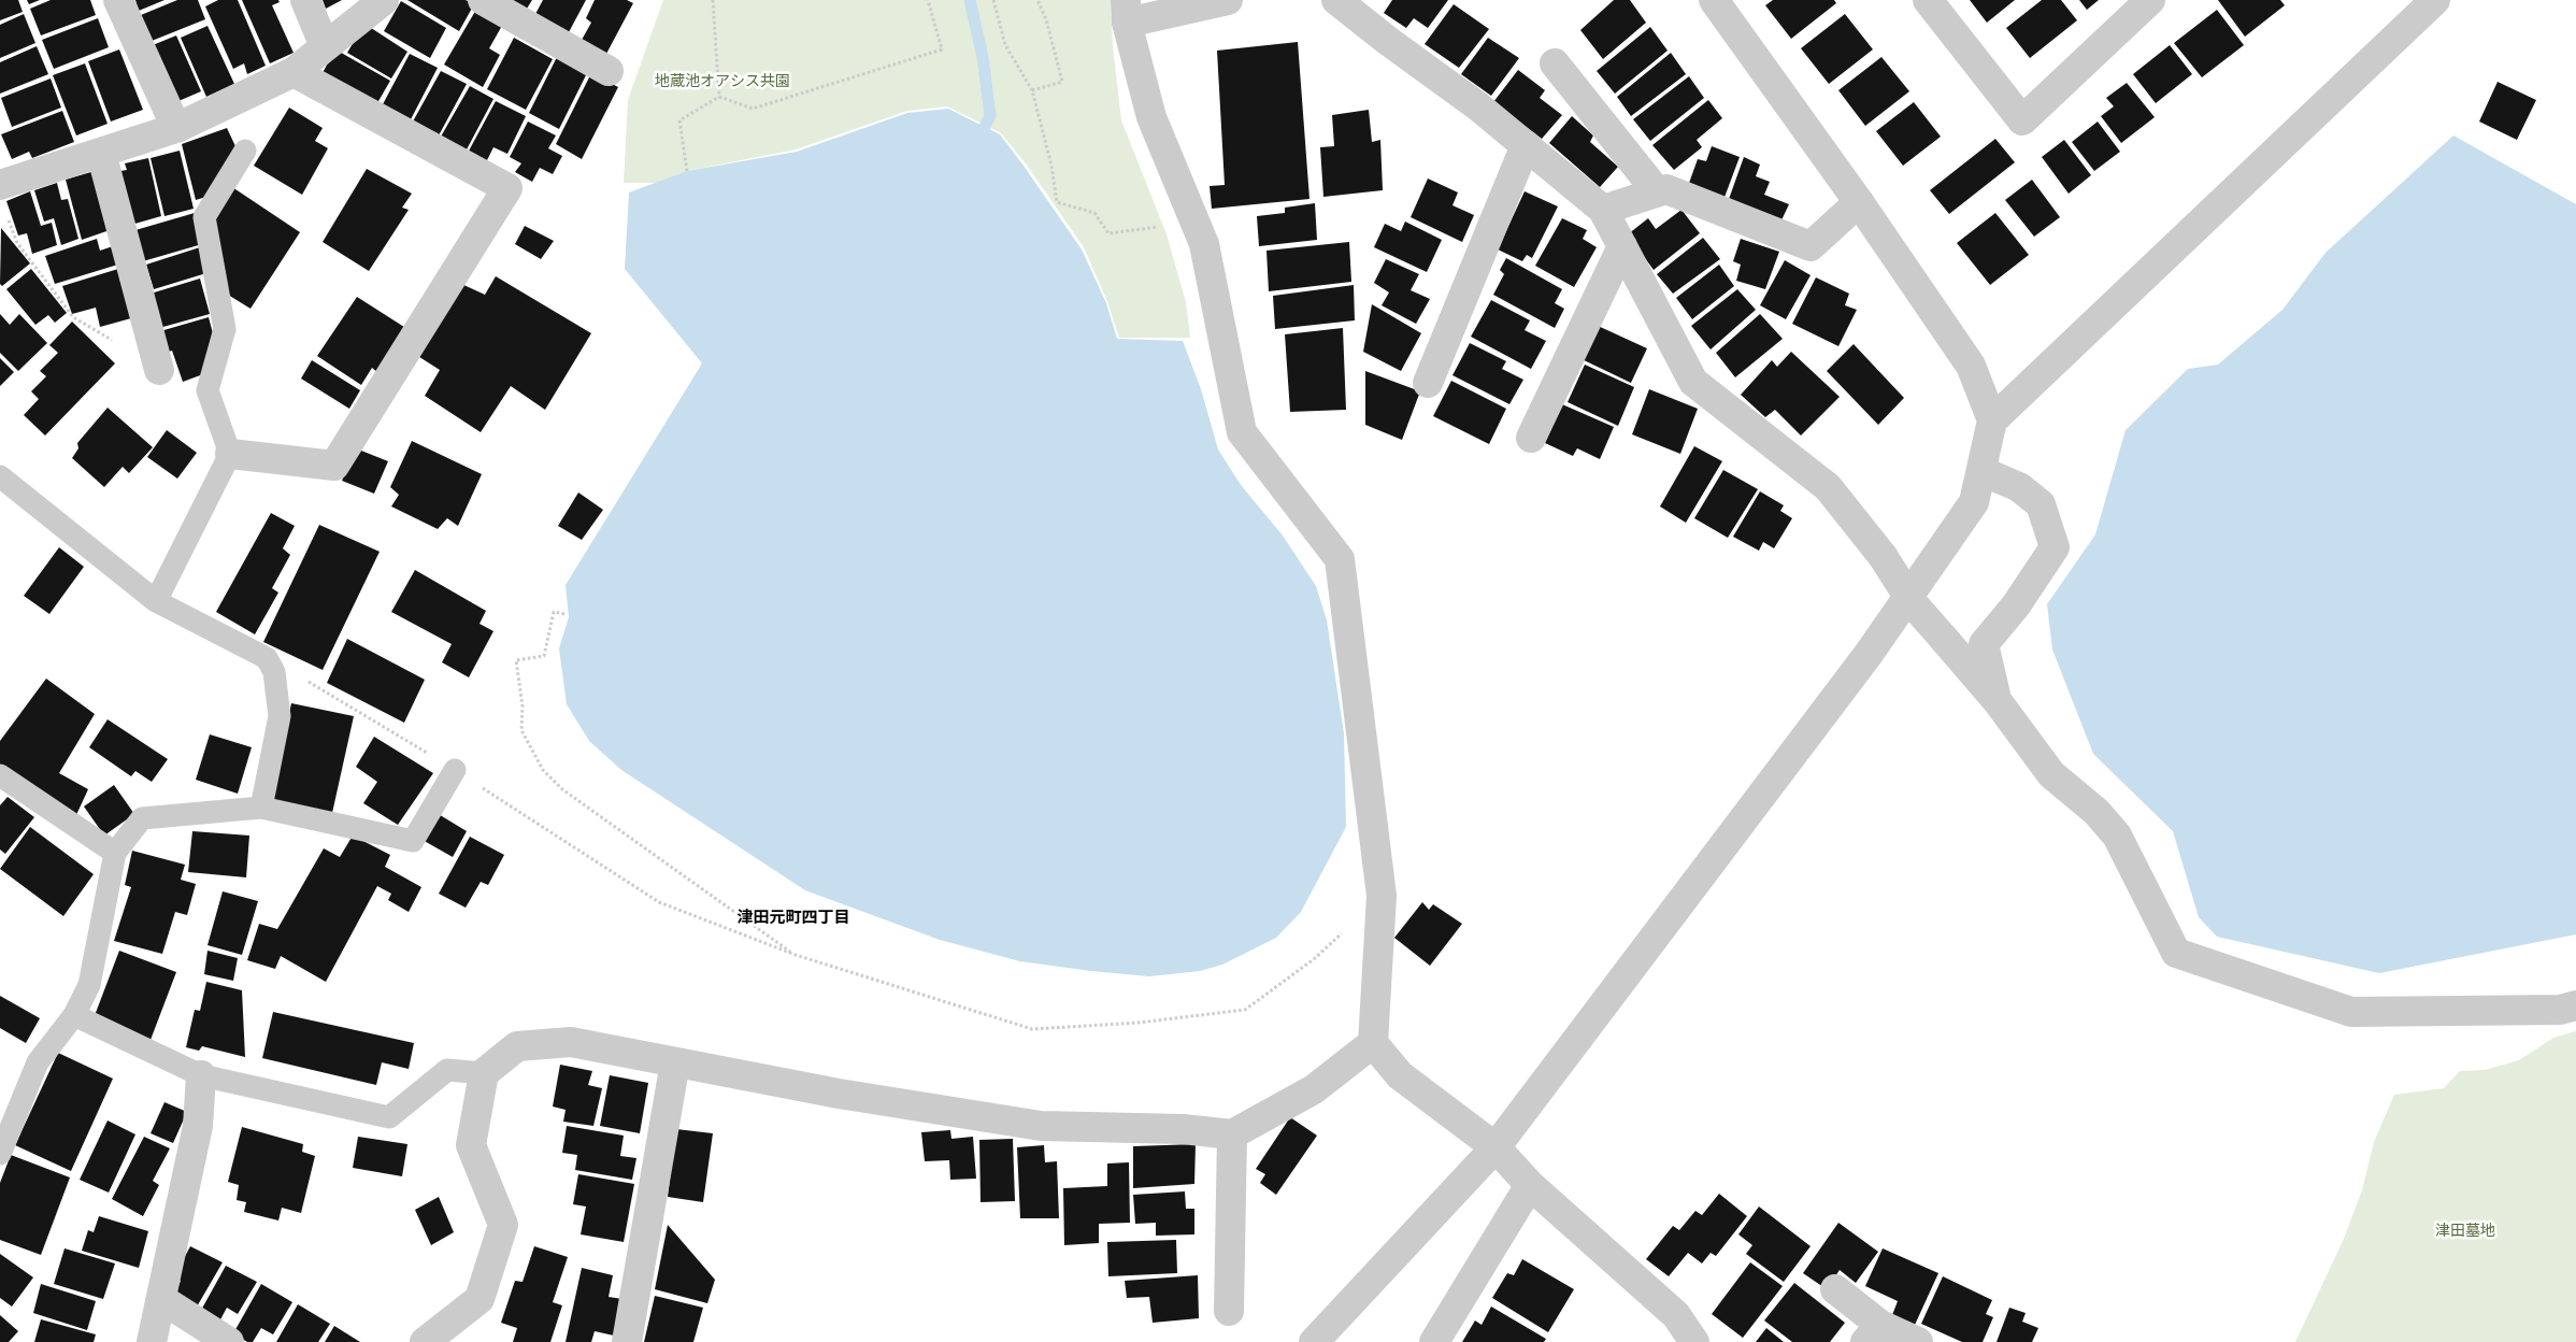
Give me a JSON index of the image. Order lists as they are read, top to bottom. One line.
{"districts":["津田元町四丁目"],"parks":["地蔵池オアシス共園","津田墓地"]}
